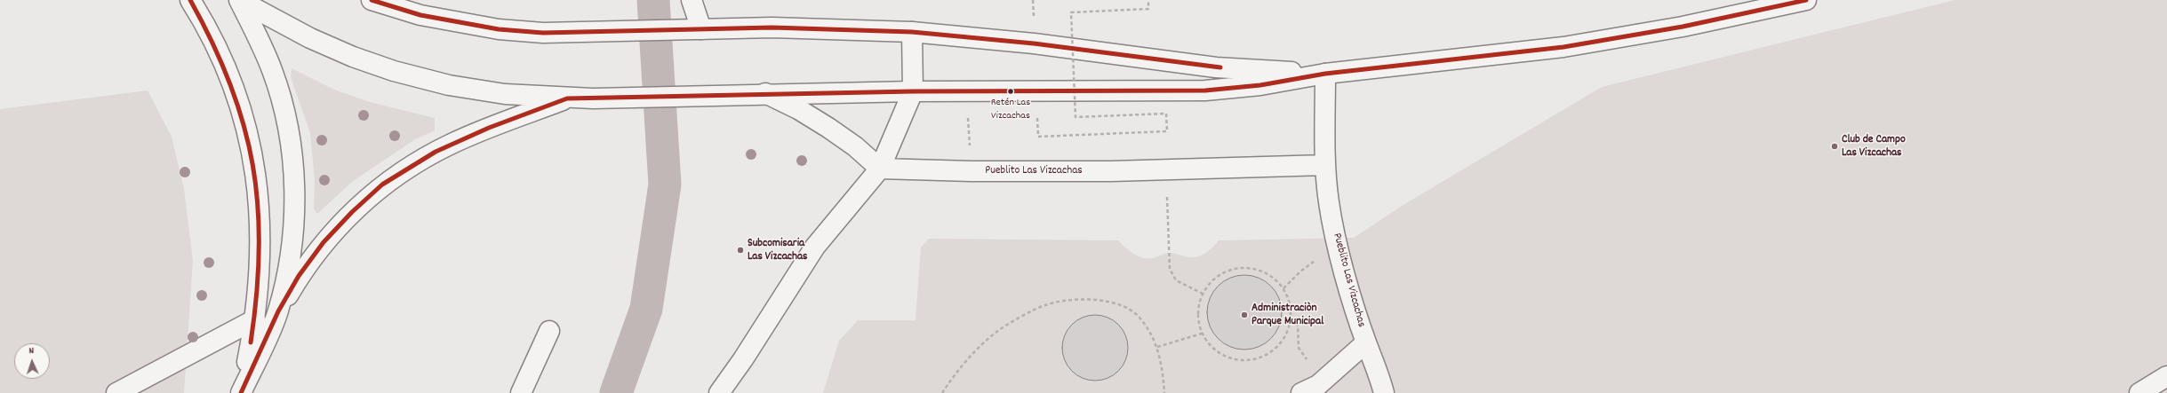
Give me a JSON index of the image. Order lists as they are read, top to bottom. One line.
{"streets":{"main road":["Pueblito Las Vizcachas"]},"places":["Retén Las Vizcachas","Club de Campo Las Vizcachas","Subcomisaria Las Vizcachas","Administraciòn Parque Municipal"],"north":"top"}
